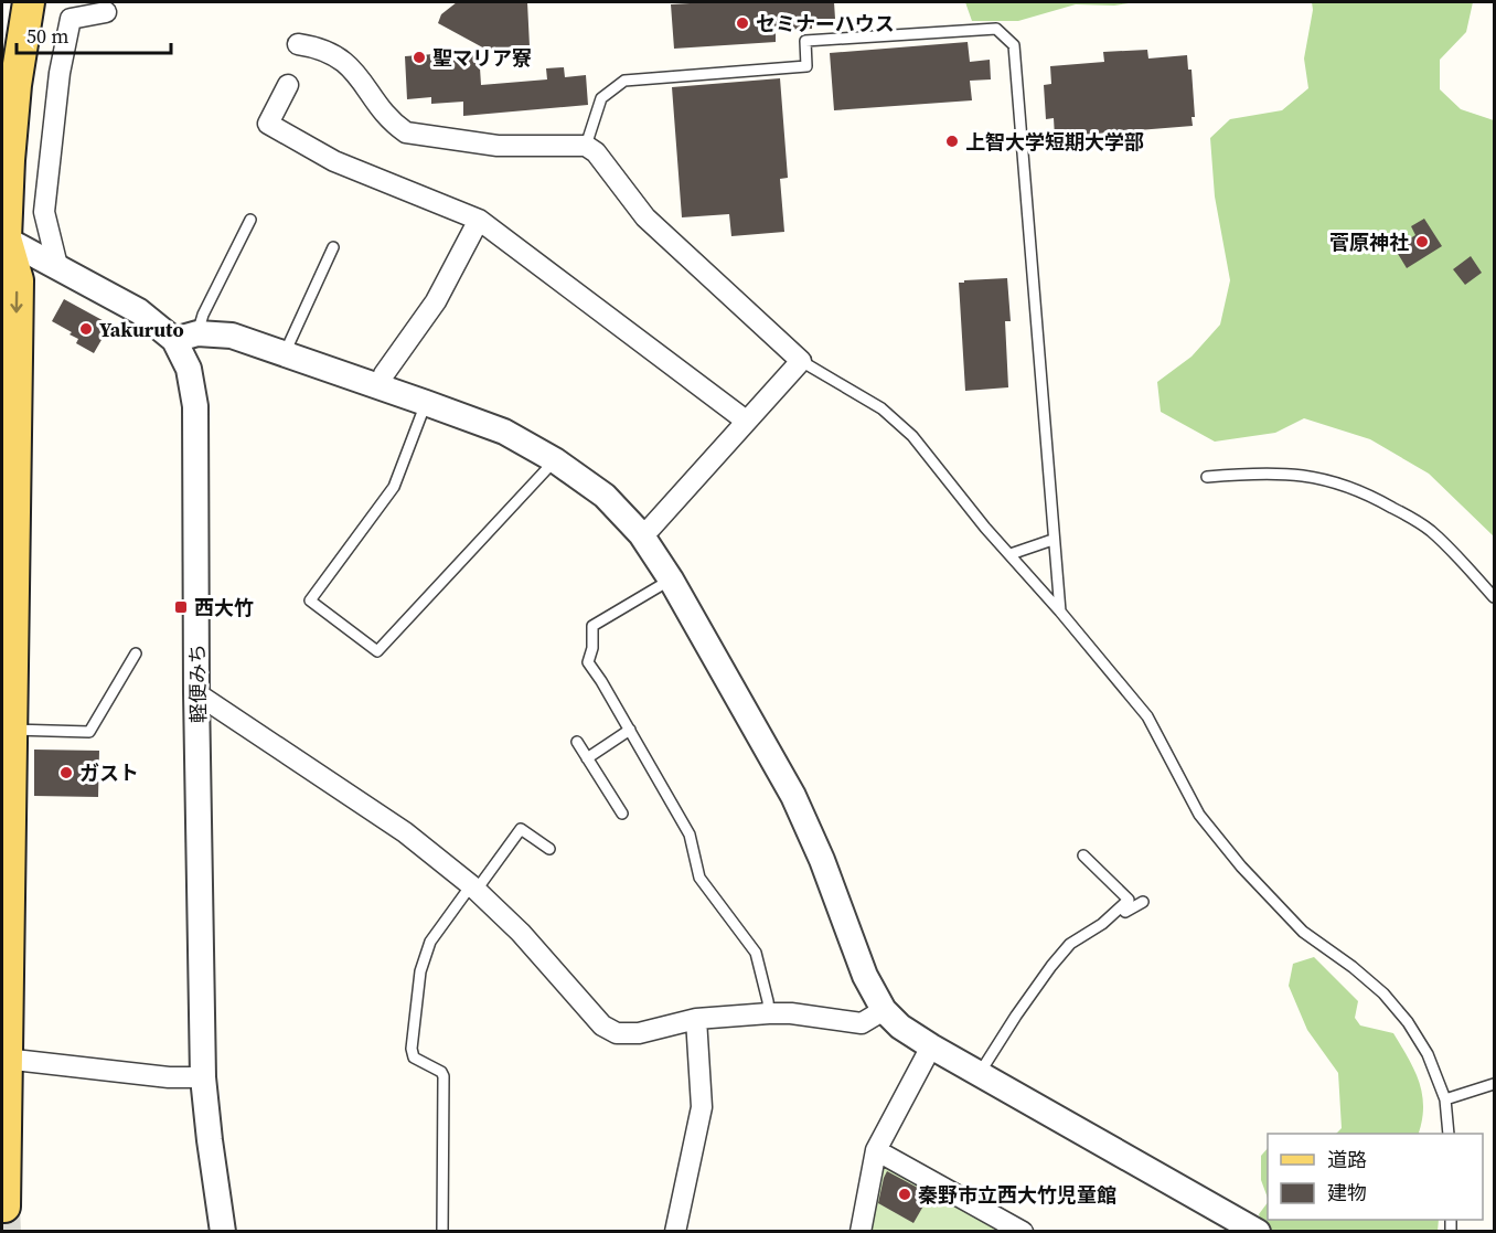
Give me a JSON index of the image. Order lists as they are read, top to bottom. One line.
{"streets":{"street":["軽便みち"]},"places":{"other":["セミナーハウス","聖マリア寮","上智大学短期大学部","菅原神社","Yakuruto","ガスト","秦野市立西大竹児童館"],"transit":["西大竹"]},"legend":["道路","建物"],"scale_bar":"50 m"}
